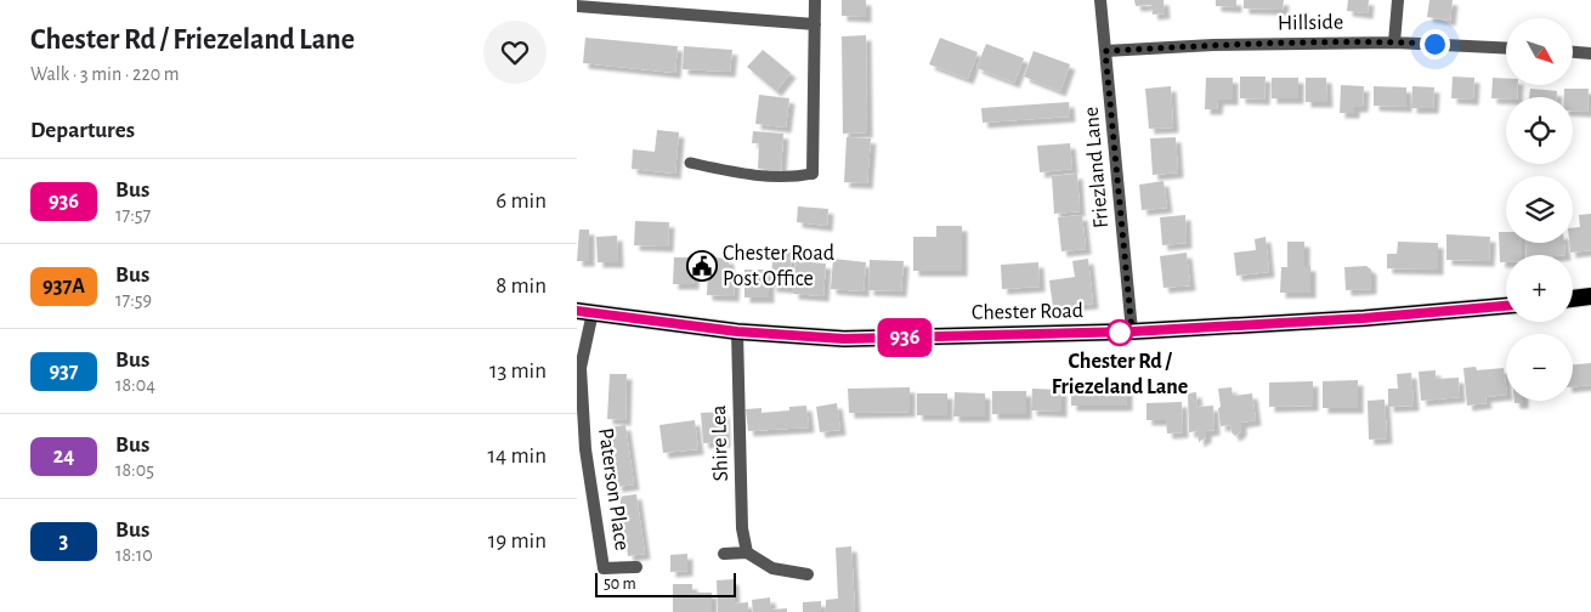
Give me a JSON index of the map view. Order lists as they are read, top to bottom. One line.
{"streets":{"highway":["Chester Road"],"street":["Hillside","Friezland Lane","Shire Lea","Paterson Place"]},"crossings":[["Hillside","Friezland Lane"],["Friezland Lane","Chester Road"],["Chester Road","Shire Lea"],["Chester Road","Paterson Place"]],"places":{"public building":["Chester Road Post Office"],"other":["Chester Rd / Friezeland Lane"]},"lines":["bus line 936"],"scale_bar":"50 m","north":"bottom right","page":{"heading":[["Chester Rd / Friezeland Lane","Walk · 3 min · 220 m"],"Departures"],"on_map":"936","map_buttons":["+","−"],"list":[{"mark":"936","name":"Bus","note":"17:57","value":"6 min"},{"mark":"937A","name":"Bus","note":"17:59","value":"8 min"},{"mark":"937","name":"Bus","note":"18:04","value":"13 min"},{"mark":"24","name":"Bus","note":"18:05","value":"14 min"},{"mark":"3","name":"Bus","note":"18:10","value":"19 min"}],"scale":"50 m"}}
